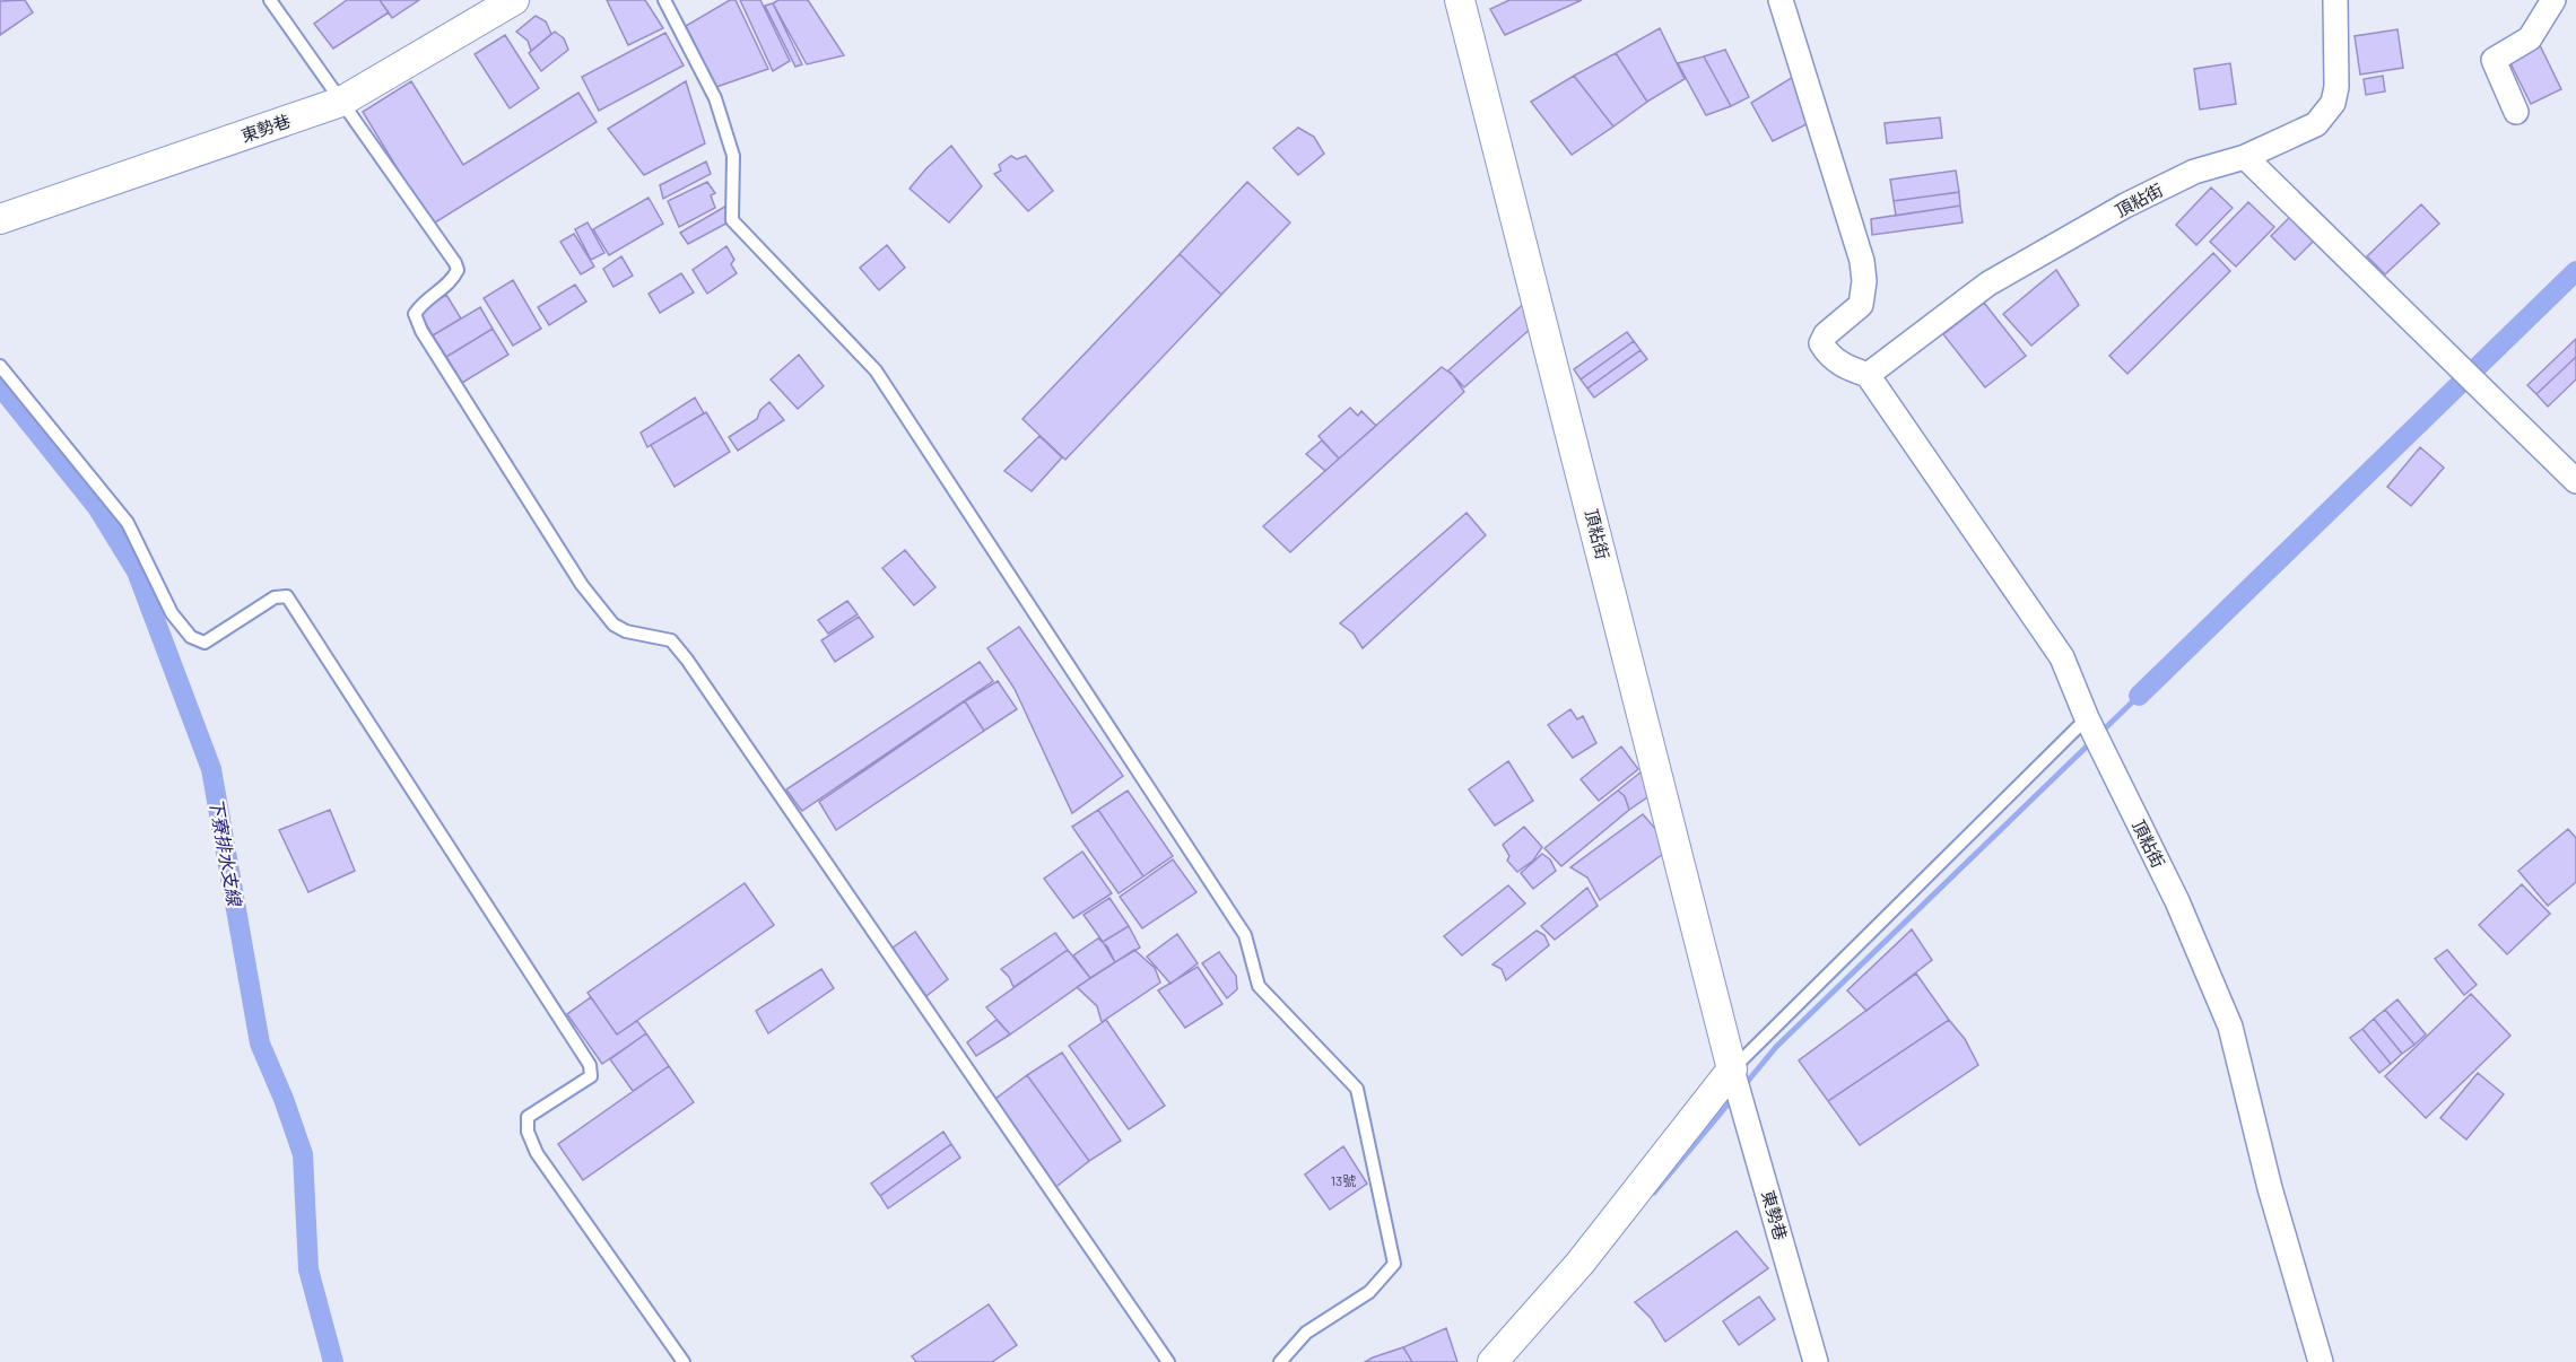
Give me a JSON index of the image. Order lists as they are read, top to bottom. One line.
{"streets":{"street":["東勢巷","頂粘街"]},"crossings":[["東勢巷","頂粘街"]],"water":["下寮排水支線"],"house_numbers":["13號"]}
